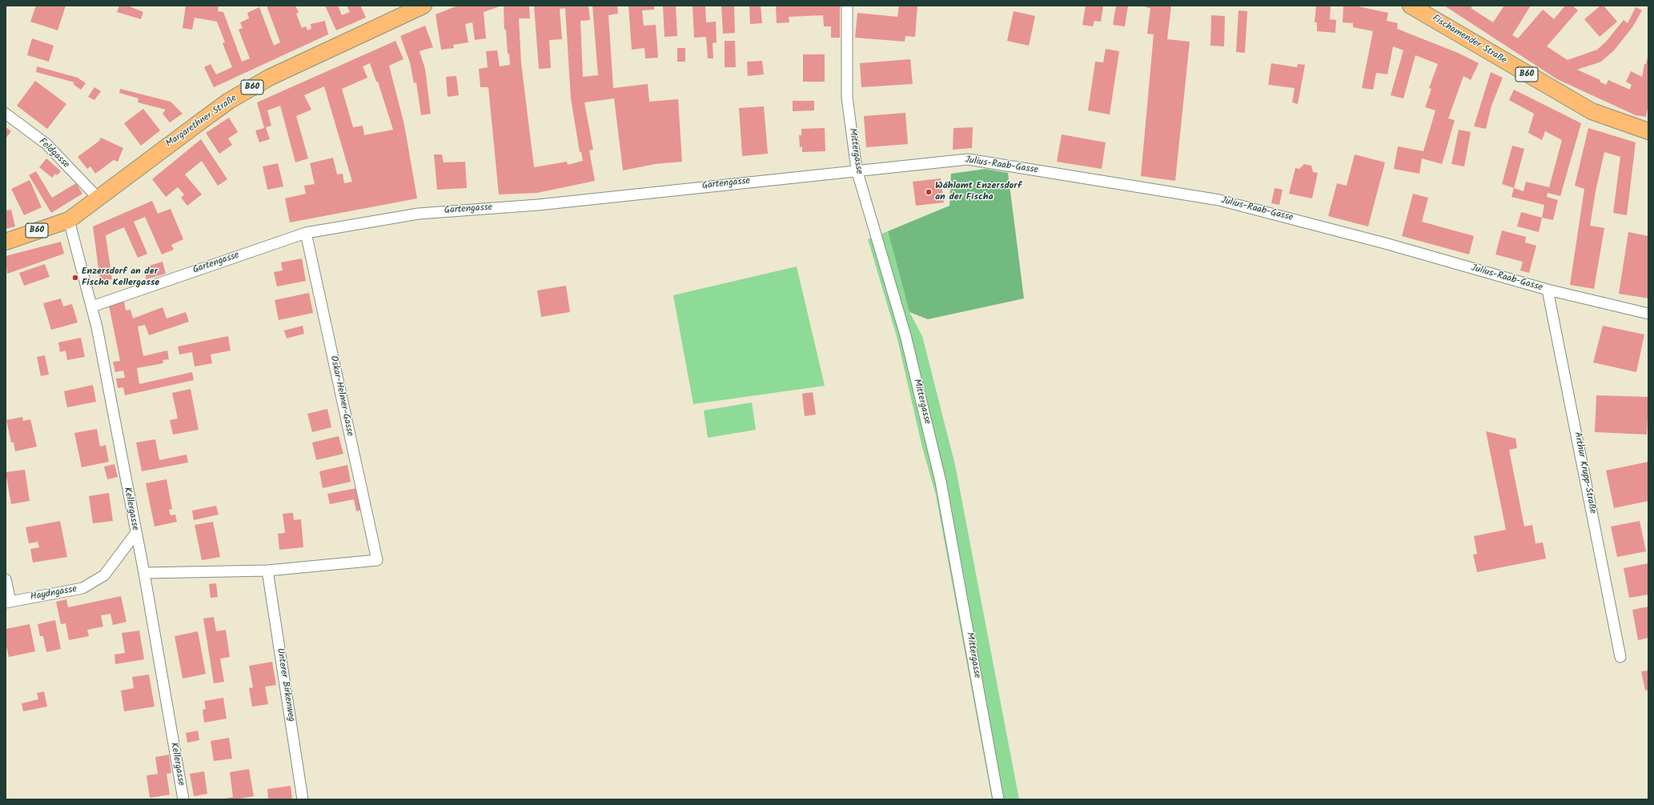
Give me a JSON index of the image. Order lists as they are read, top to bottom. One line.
{"streets":{"main road":["Fischamender Straße","B60","Margarethner Straße"],"street":["Mittergasse","Feldgasse","Julius-Raab-Gasse","Gartengasse","Oskar-Helmer-Gasse","Arthur Krupp-Straße","Kellergasse","Haydngasse","Unterer Birkenweg"]},"crossings":[["Margarethner Straße","Feldgasse"],["Margarethner Straße","Kellergasse"],["Mittergasse","Julius-Raab-Gasse"],["Mittergasse","Gartengasse"],["Julius-Raab-Gasse","Gartengasse"],["Julius-Raab-Gasse","Arthur Krupp-Straße"],["Gartengasse","Oskar-Helmer-Gasse"],["Gartengasse","Kellergasse"],["Oskar-Helmer-Gasse","Unterer Birkenweg"],["Kellergasse","Haydngasse"]],"places":["Wählamt Enzersdorf an der Fischa","Enzersdorf an der Fischa Kellergasse"]}
